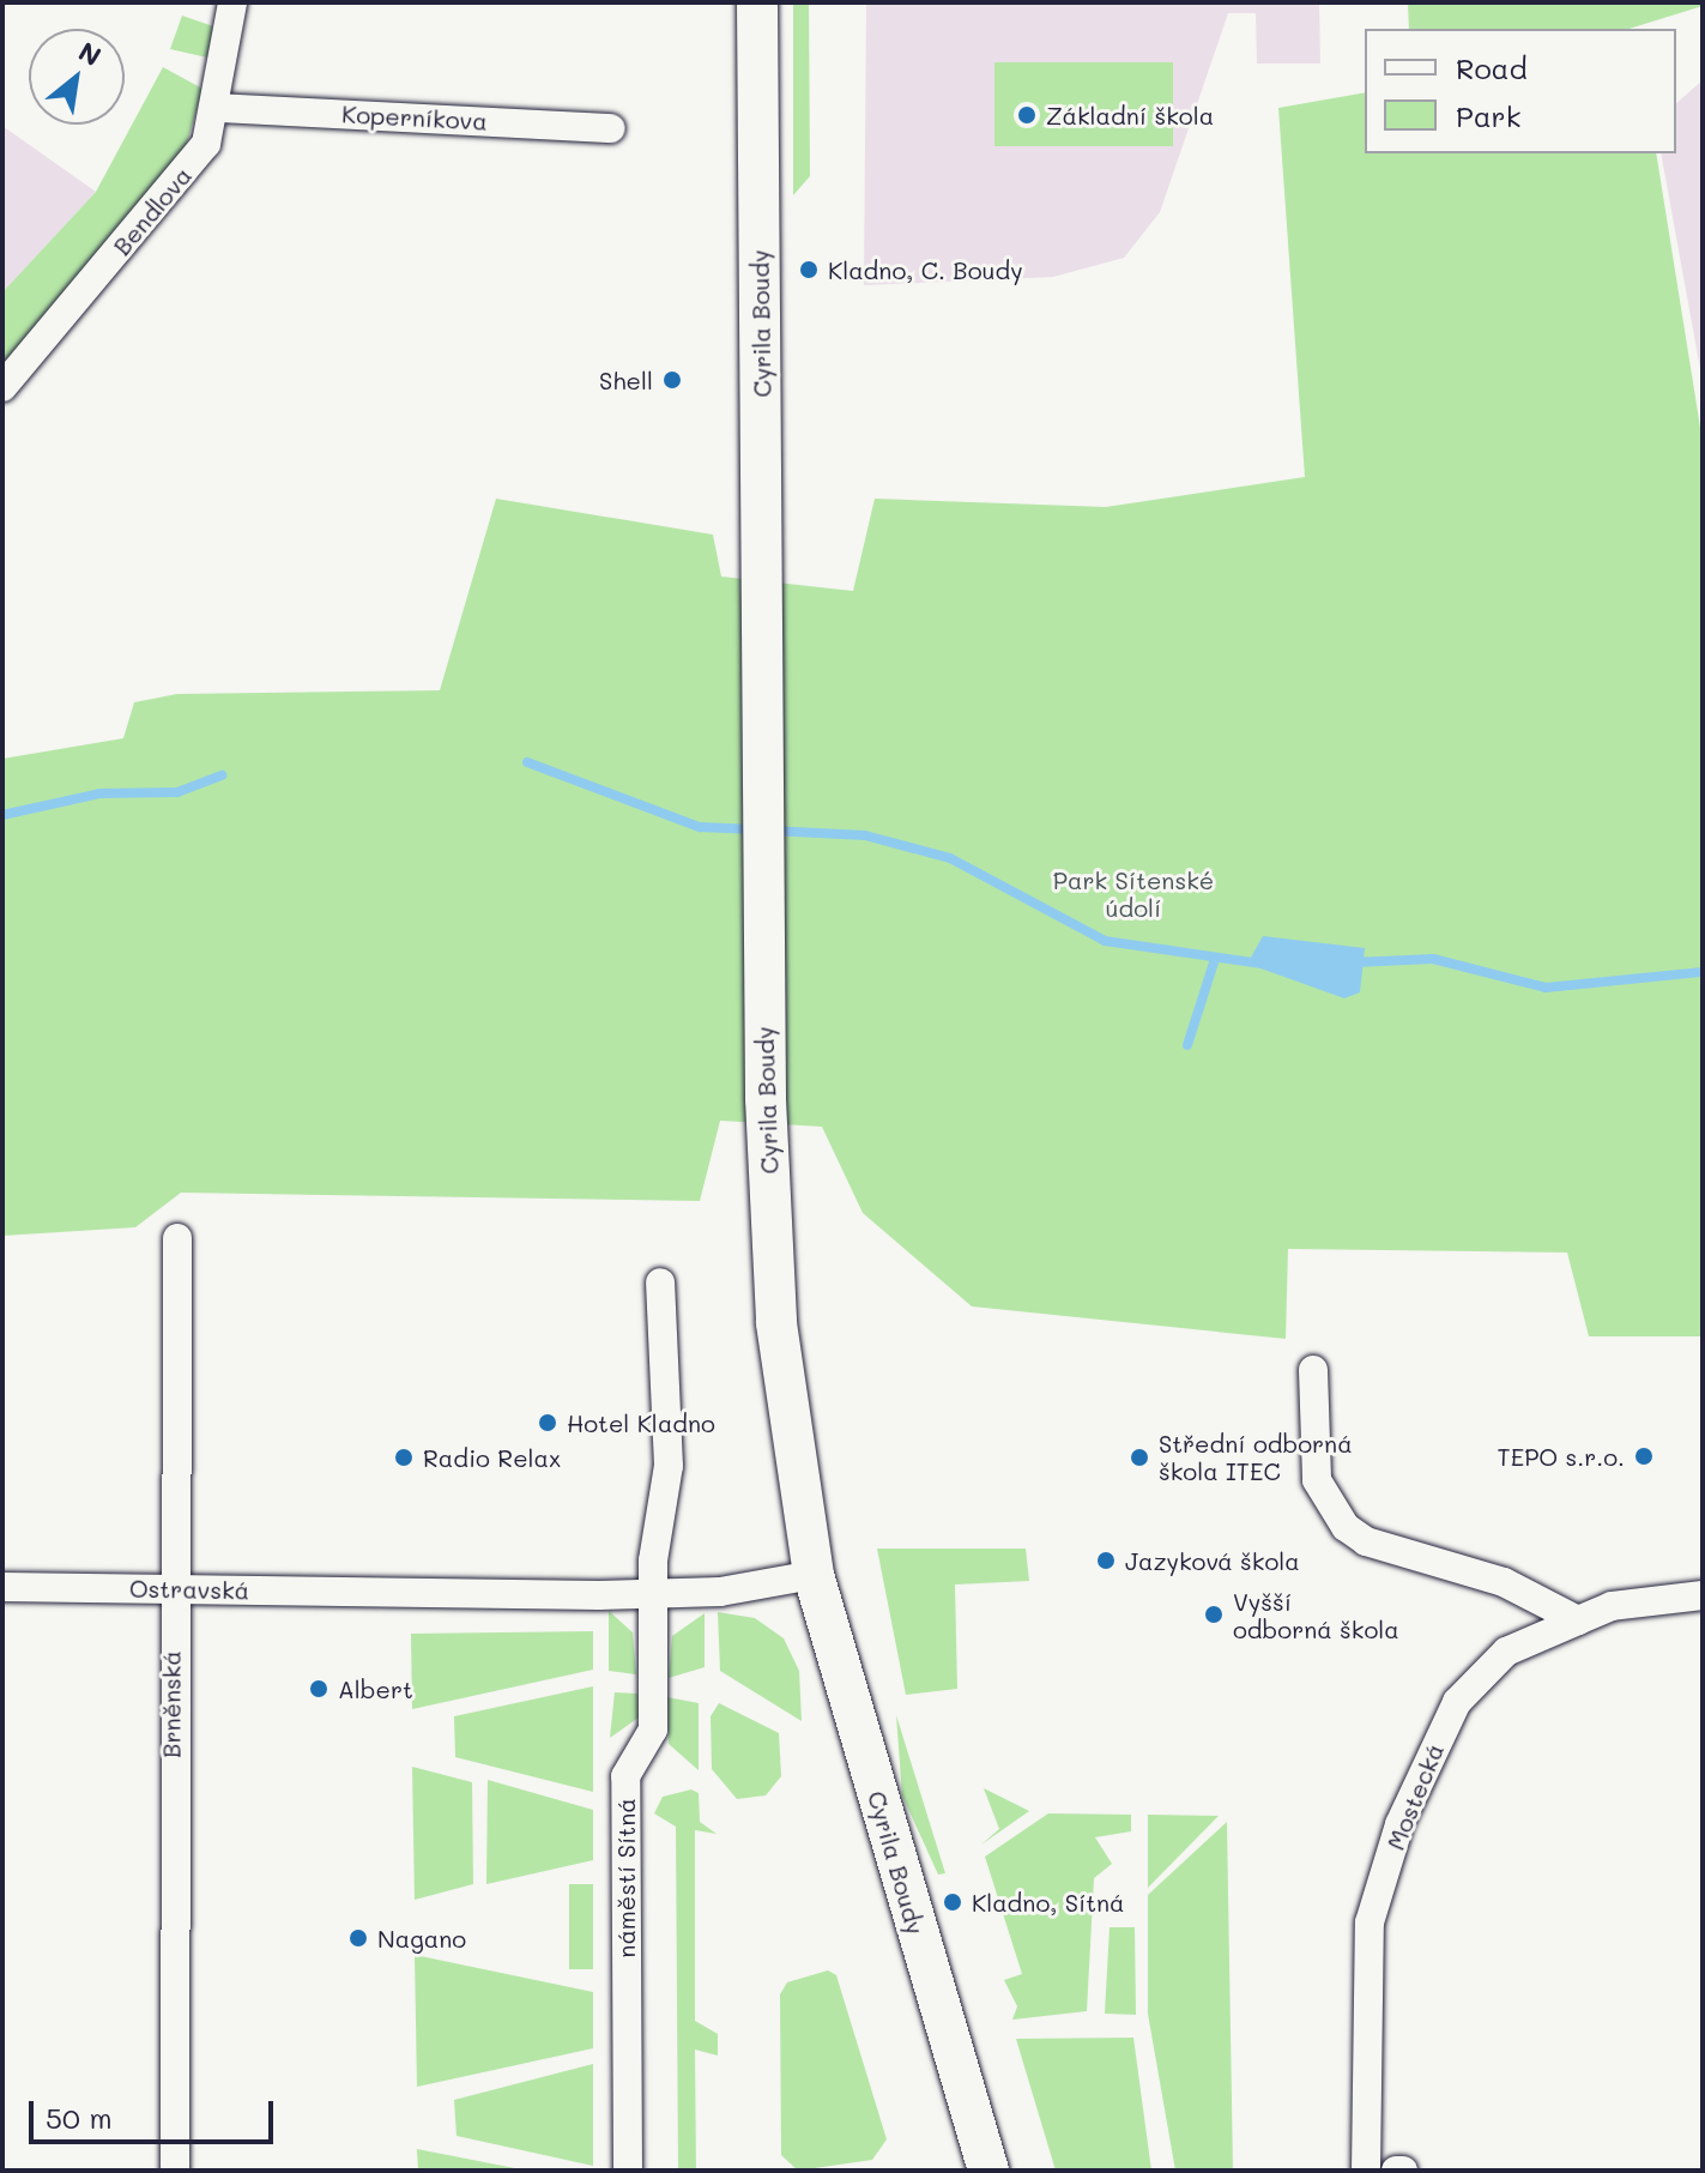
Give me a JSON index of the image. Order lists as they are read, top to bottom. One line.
{"streets":{"street":["Koperníkova","Bendlova","Cyrila Boudy","Ostravská","Brněnská","Mostecká","náměstí Sítná"]},"crossings":[["Koperníkova","Bendlova"],["Ostravská","Brněnská"],["Ostravská","náměstí Sítná"]],"parks":["Park Sítenské údolí"],"places":["Základní škola","Kladno, C. Boudy","Shell","Hotel Kladno","TEPO s.r.o.","Radio Relax","Střední odborná škola ITEC","Jazyková škola","Vyšší odborná škola","Albert","Kladno, Sítná","Nagano"],"legend":["Road","Park"],"scale_bar":"50 m","north":"top right"}
